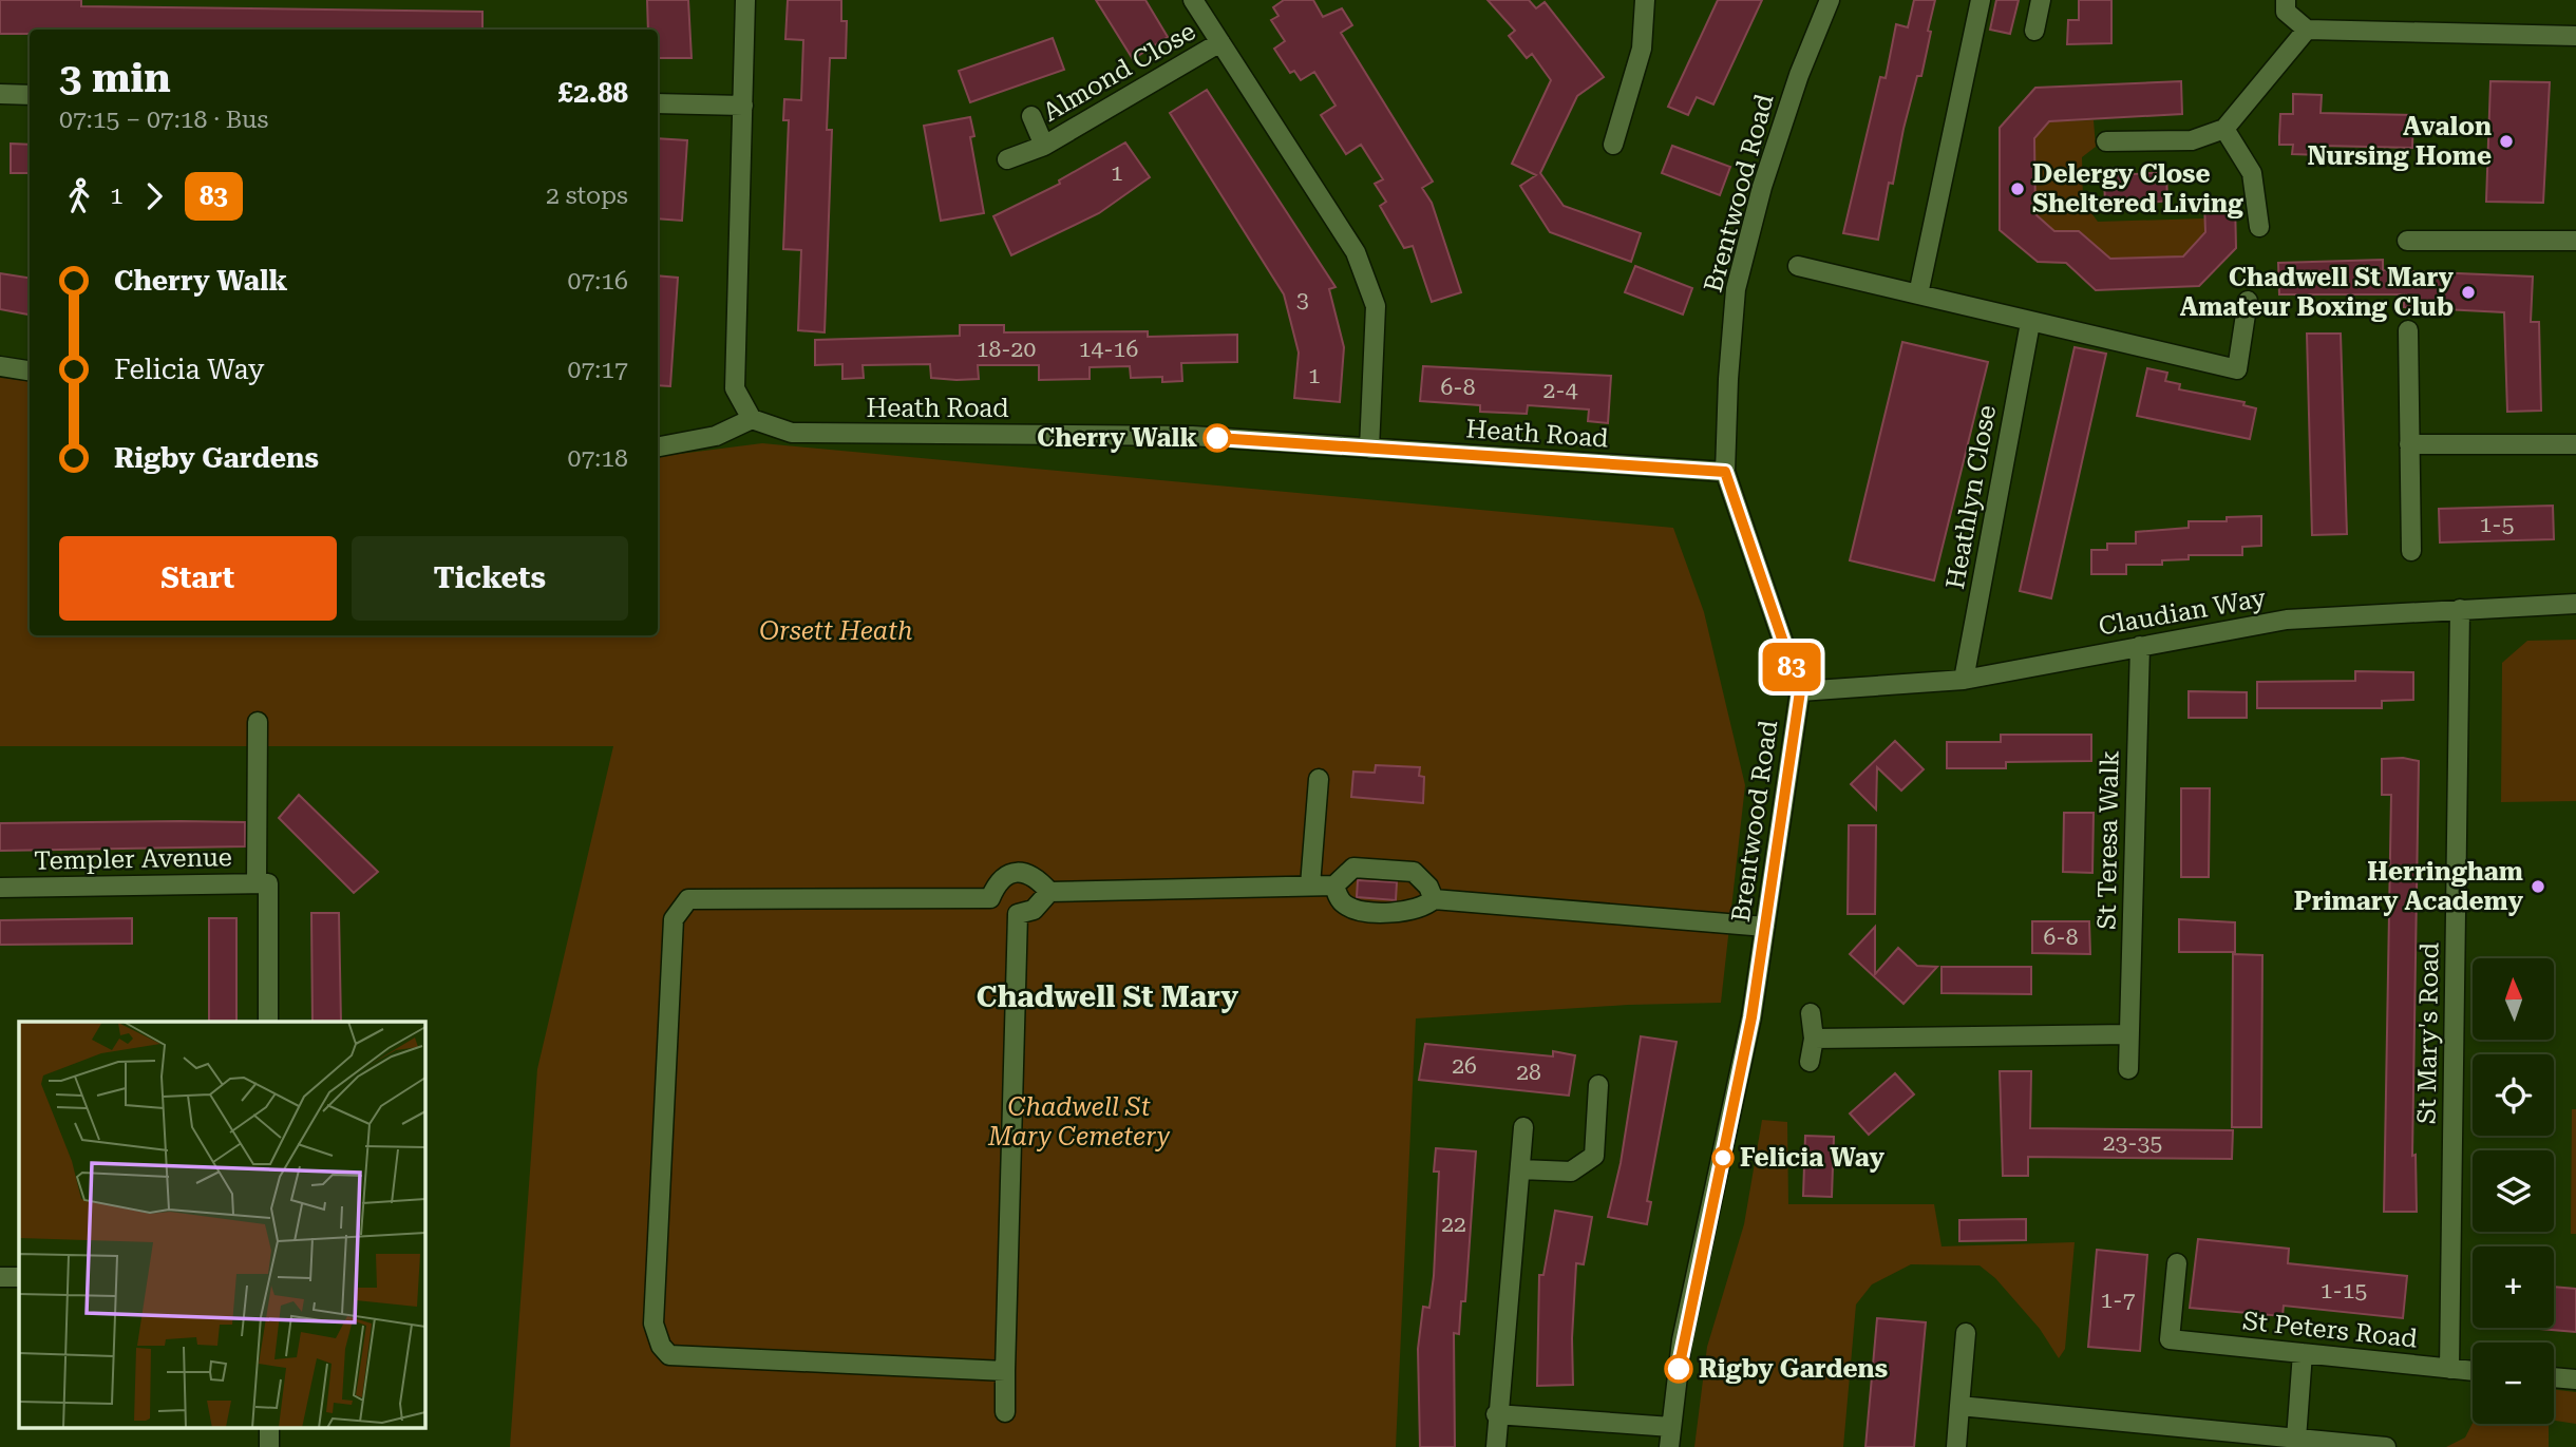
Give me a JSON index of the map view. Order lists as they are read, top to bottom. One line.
{"streets":{"street":["Almond Close","Brentwood Road","Heath Road","Heathlyn Close","Claudian Way","St Teresa Walk","Templer Avenue","St Mary's Road","St Peters Road"]},"crossings":[["Brentwood Road","Heath Road"],["Brentwood Road","Claudian Way"],["Heathlyn Close","Claudian Way"],["Claudian Way","St Teresa Walk"],["Claudian Way","St Mary's Road"],["St Mary's Road","St Peters Road"]],"districts":["Chadwell St Mary"],"parks":["Orsett Heath","Chadwell St Mary Cemetery"],"places":["Avalon Nursing Home","Delergy Close Sheltered Living","Chadwell St Mary Amateur Boxing Club","Cherry Walk","Herringham Primary Academy","Felicia Way","Rigby Gardens"],"lines":["bus line 83"],"house_numbers":["1","3","18-20","14-16","1","6-8","2-4","1-5","6-8","26","28","23-35","22","1-15","1-7"],"north":"top","page":{"on_map":"83","heading":["3 min","07:15 – 07:18 · Bus","£2.88"],"legs":["1","83","2 stops"],"list":[{"name":"Cherry Walk","value":"07:16"},{"name":"Felicia Way","value":"07:17"},{"name":"Rigby Gardens","value":"07:18"}],"buttons":["Start","Tickets"],"map_buttons":["+","−"]}}
